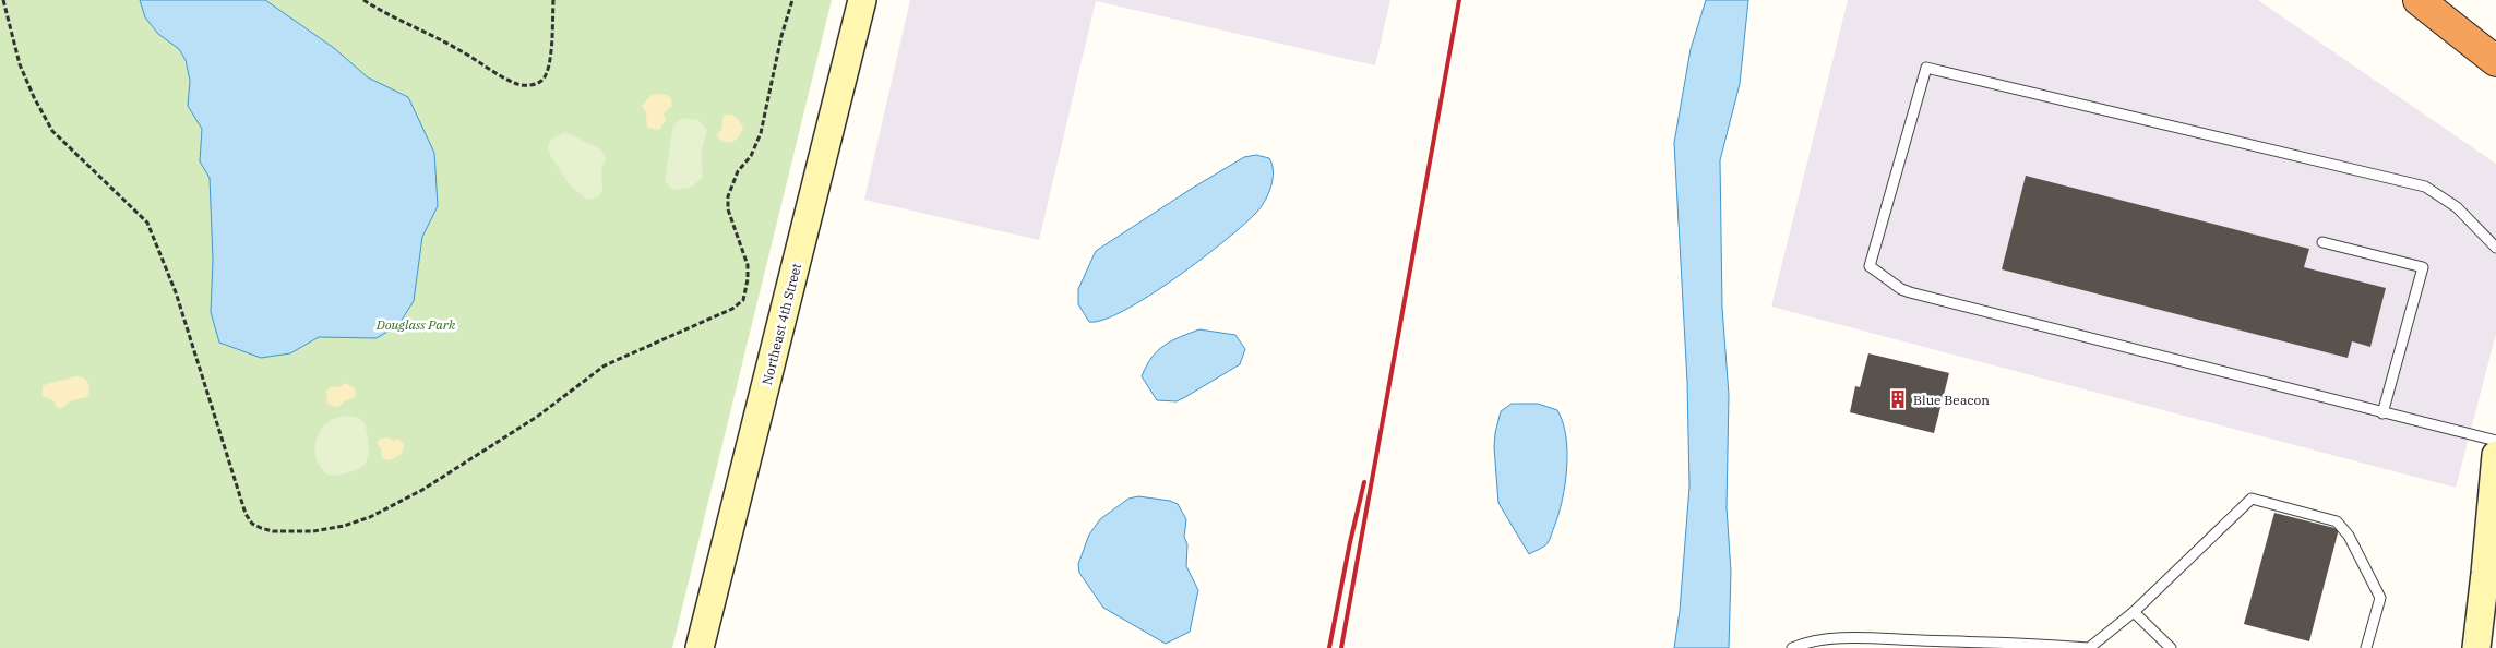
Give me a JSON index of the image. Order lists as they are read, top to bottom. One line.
{"streets":{"street":["Northeast 4th Street"]},"parks":["Douglass Park"],"places":{"building":["Blue Beacon"]}}
